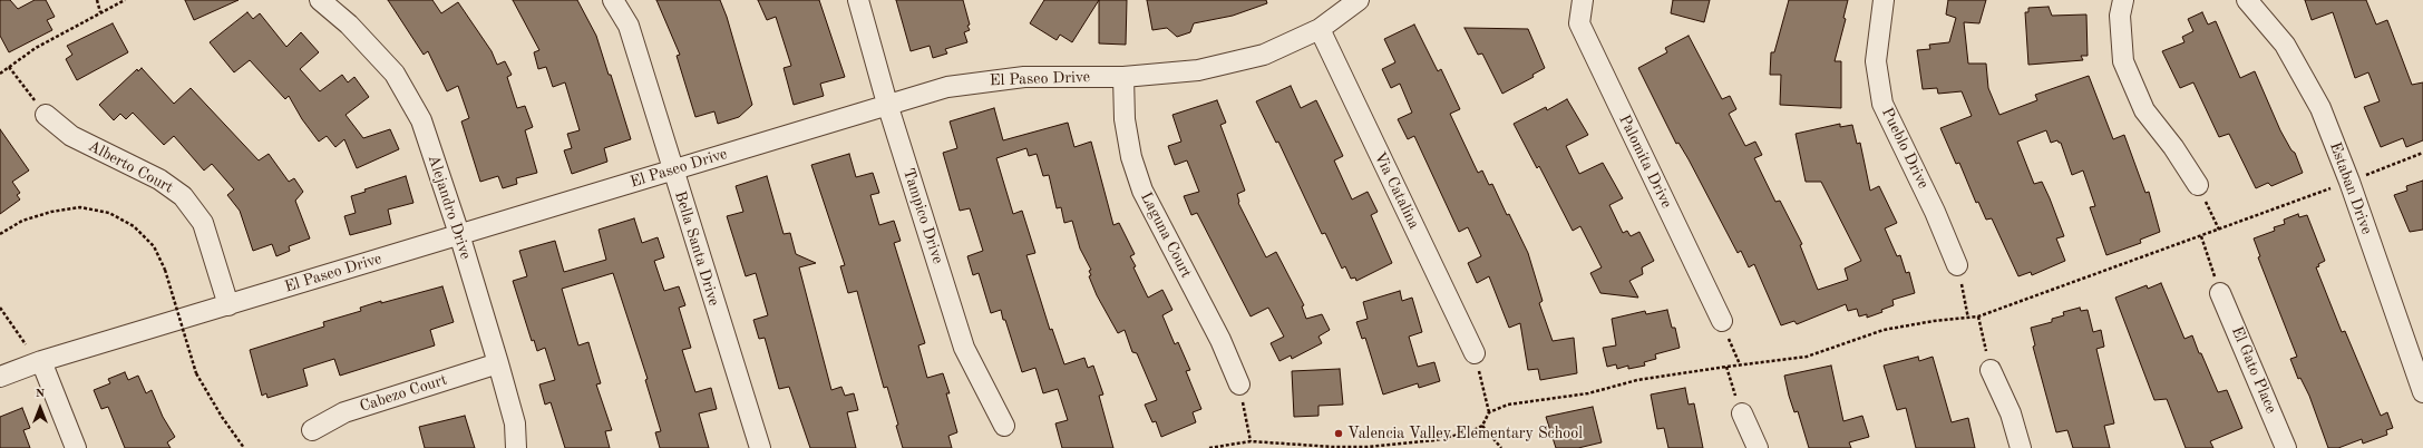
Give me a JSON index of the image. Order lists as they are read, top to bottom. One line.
{"streets":{"street":["El Paseo Drive","Pueblo Drive","Palomita Drive","Alberto Court","Estaban Drive","Via Catalina","Alejandro Drive","Tampico Drive","Laguna Court","Bella Santa Drive","El Gato Place","Cabezo Court"]},"crossings":[["El Paseo Drive","Alberto Court"],["El Paseo Drive","Via Catalina"],["El Paseo Drive","Alejandro Drive"],["El Paseo Drive","Tampico Drive"],["El Paseo Drive","Laguna Court"],["El Paseo Drive","Bella Santa Drive"],["Alejandro Drive","Cabezo Court"]],"places":["Valencia Valley Elementary School"],"north":"top"}
